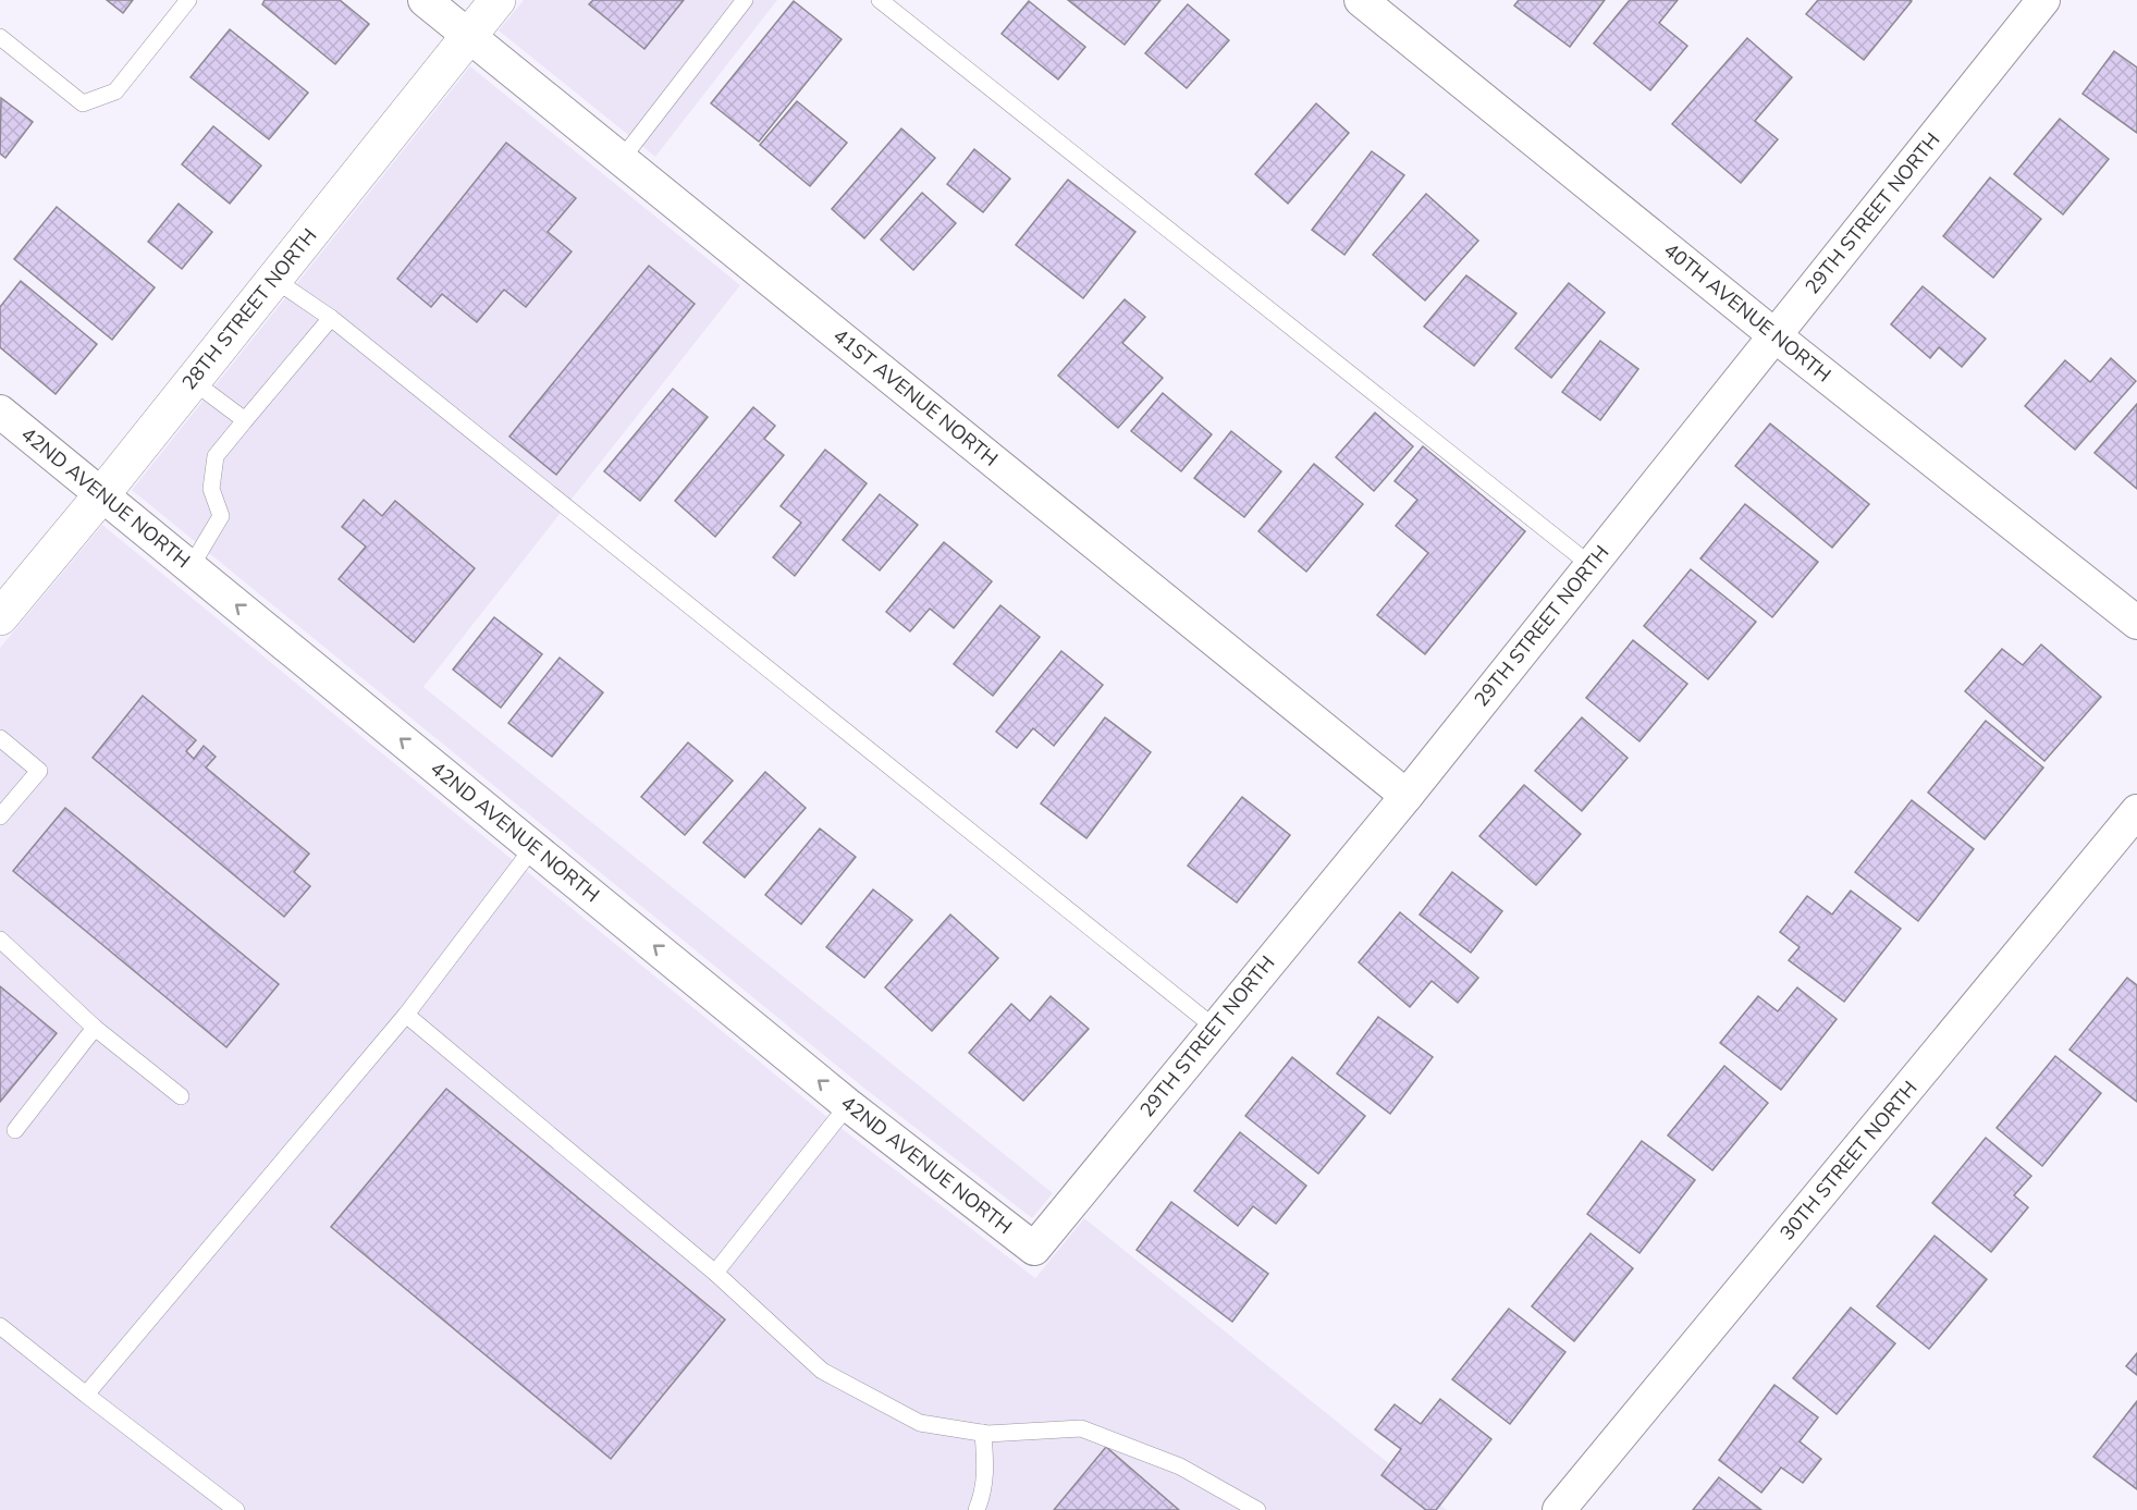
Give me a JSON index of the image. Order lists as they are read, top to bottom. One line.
{"streets":{"street":["29TH STREET NORTH","28TH STREET NORTH","40TH AVENUE NORTH","41ST AVENUE NORTH","42ND AVENUE NORTH","30TH STREET NORTH"]},"crossings":[["29TH STREET NORTH","40TH AVENUE NORTH"],["29TH STREET NORTH","41ST AVENUE NORTH"],["29TH STREET NORTH","42ND AVENUE NORTH"],["28TH STREET NORTH","41ST AVENUE NORTH"],["28TH STREET NORTH","42ND AVENUE NORTH"]],"one_way":["42ND AVENUE NORTH"]}
